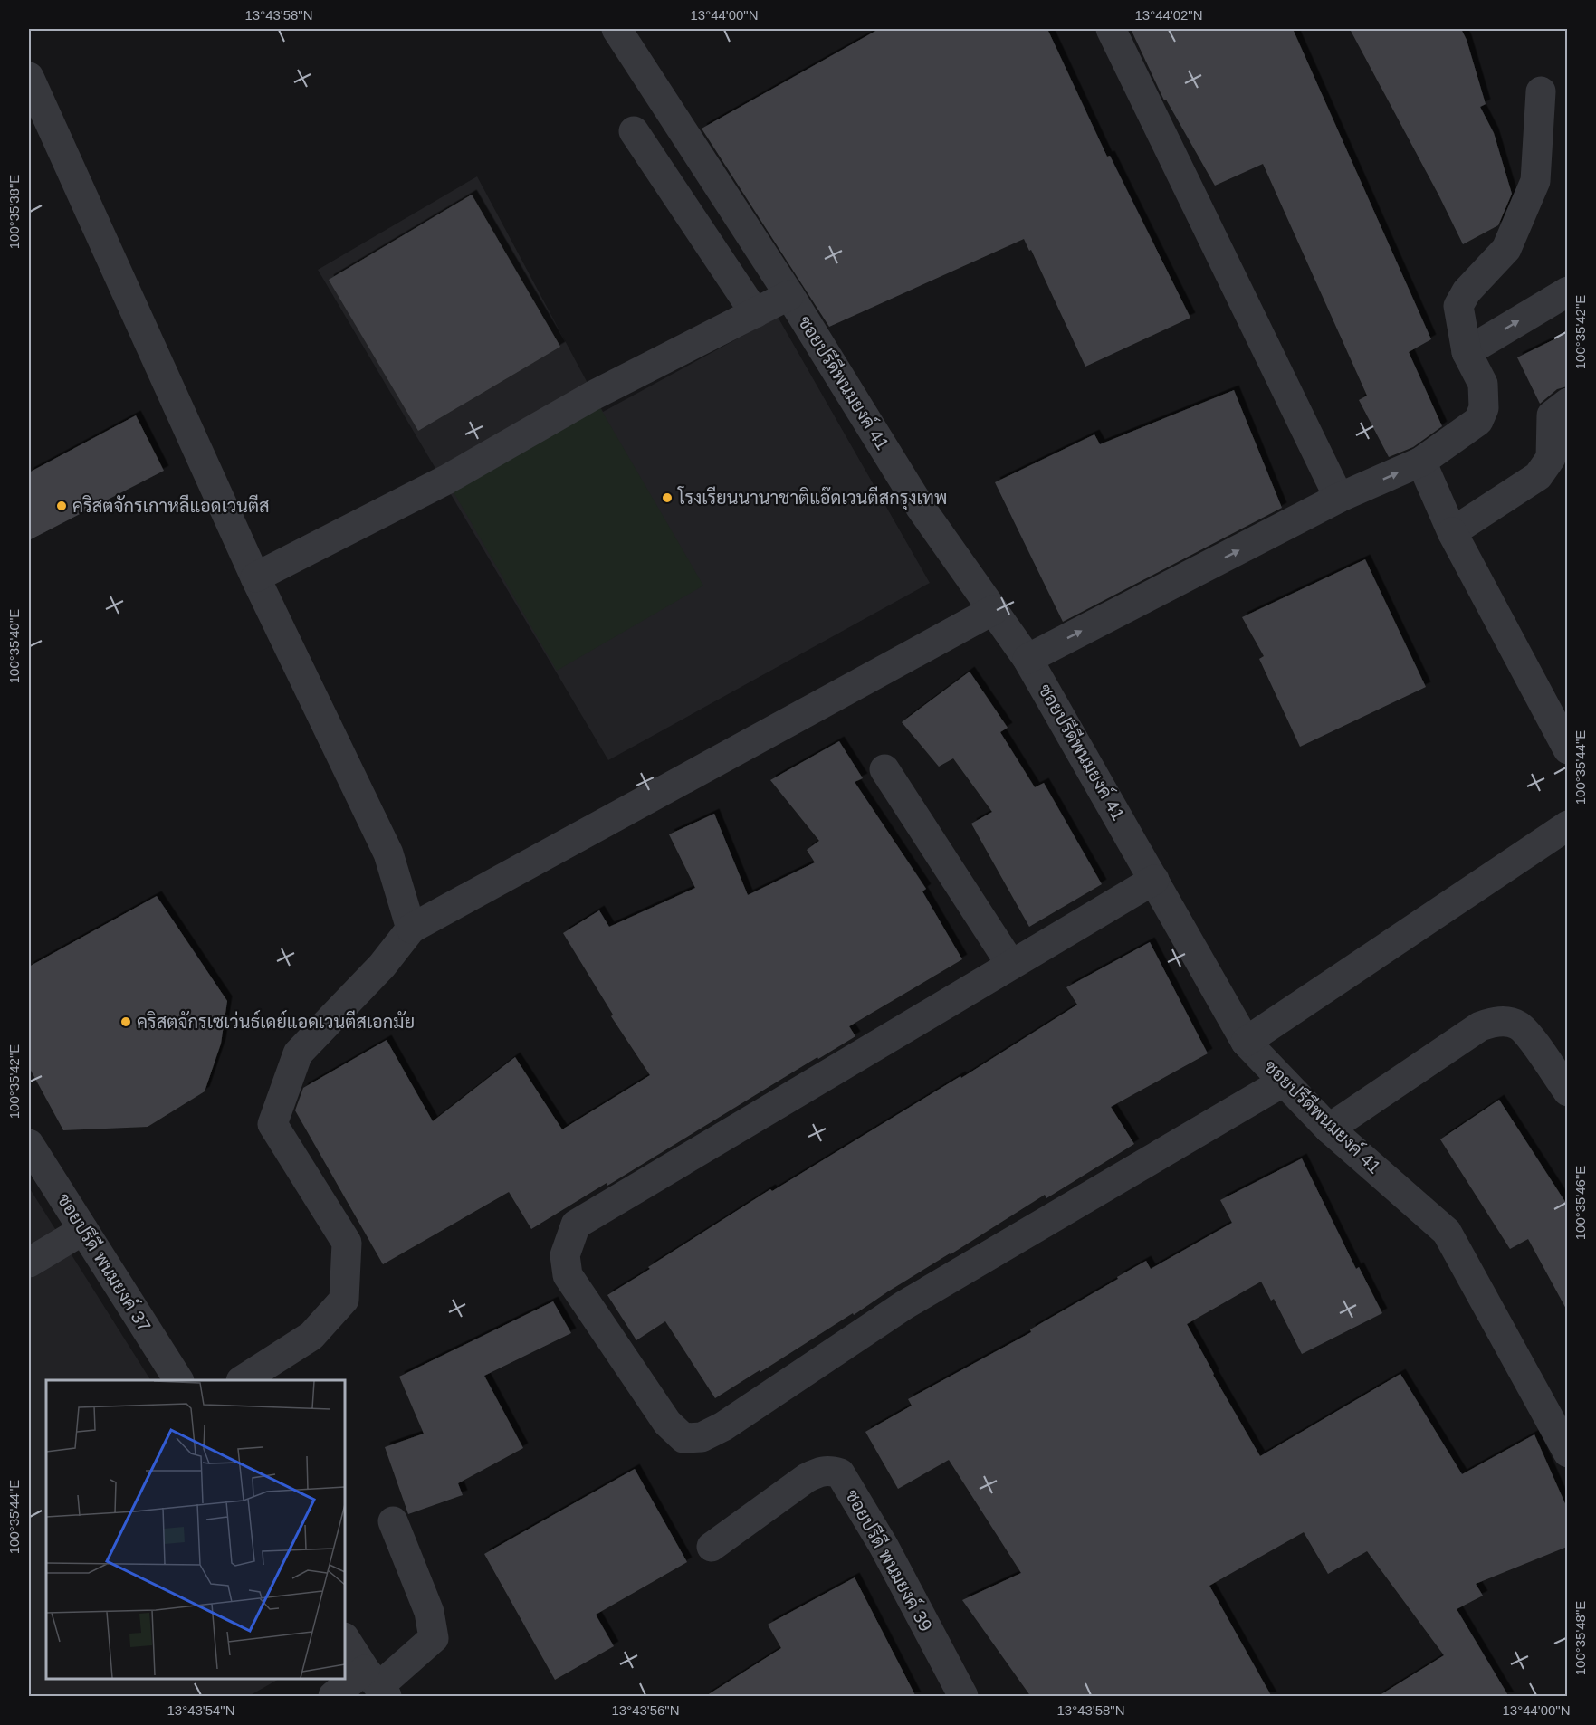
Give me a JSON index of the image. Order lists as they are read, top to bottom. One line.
{"streets":{"street":["ซอยปรีดีพนมยงค์ 41","ซอยปรีดี พนมยงค์ 37","ซอยปรีดี พนมยงค์ 39"]},"places":["โรงเรียนนานาชาติแอ๊ดเวนตีสกรุงเทพ","คริสตจักรเกาหลีแอดเวนตีส","คริสตจักรเซเว่นธ์เดย์แอดเวนตีสเอกมัย"],"coordinates":["13°43'58\"N","13°44'00\"N","13°44'02\"N","100°35'38\"E","100°35'42\"E","100°35'40\"E","100°35'44\"E","100°35'46\"E","100°35'48\"E","13°43'54\"N","13°43'56\"N"]}
